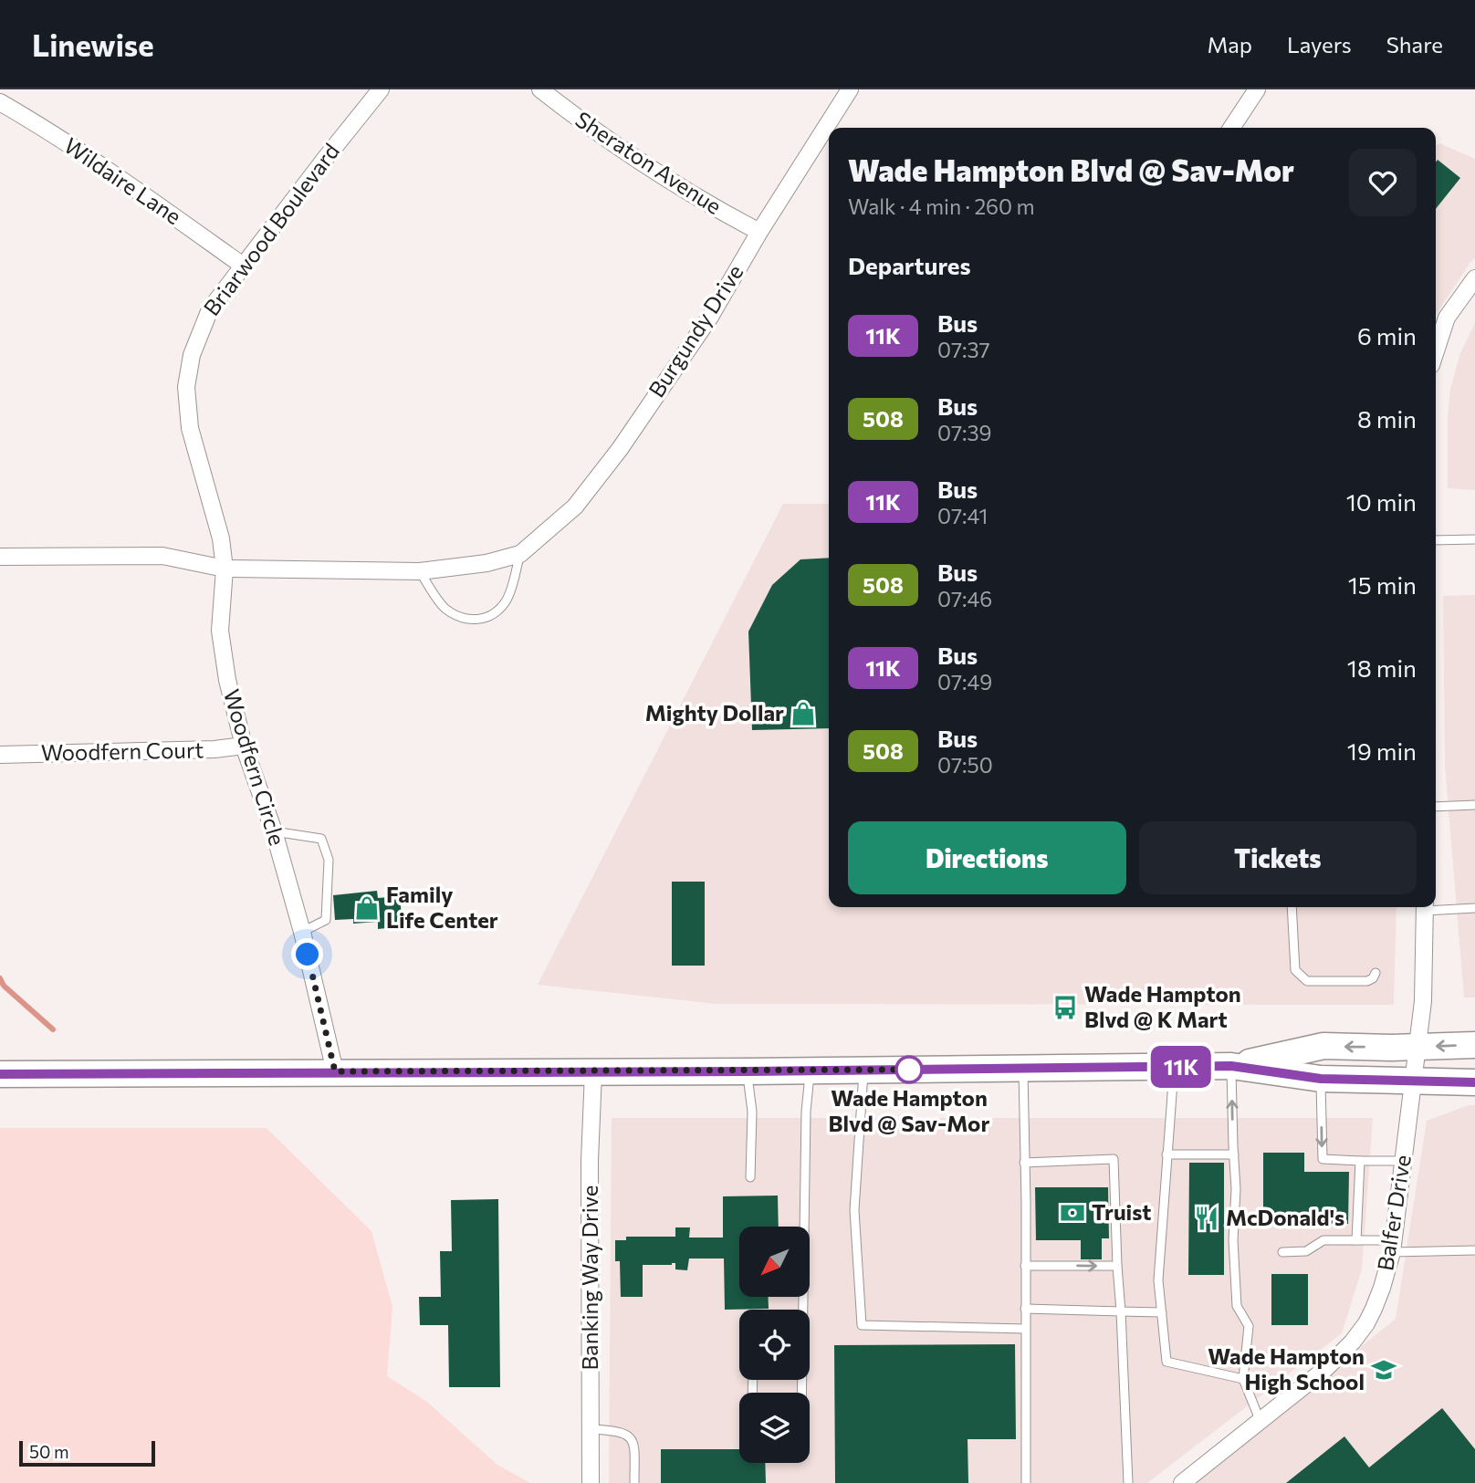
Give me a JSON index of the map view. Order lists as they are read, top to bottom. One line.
{"streets":{"street":["Sheraton Avenue","Wildaire Lane","Briarwood Boulevard","Burgundy Drive","Woodfern Court","Woodfern Circle","Balfer Drive","Banking Way Drive"]},"crossings":[["Sheraton Avenue","Burgundy Drive"],["Wildaire Lane","Briarwood Boulevard"],["Briarwood Boulevard","Burgundy Drive"],["Briarwood Boulevard","Woodfern Circle"],["Burgundy Drive","Woodfern Circle"],["Woodfern Court","Woodfern Circle"]],"places":{"shop":["Mighty Dollar","Family Life Center"],"bus stop":["Wade Hampton Blvd @ K Mart"],"other":["Wade Hampton Blvd @ Sav-Mor"],"bank":["Truist"],"restaurant":["McDonald's"],"school or university":["Wade Hampton High School"]},"lines":["bus line 11K"],"scale_bar":"50 m","north":"bottom left","page":{"header":"Linewise","nav":["Map","Layers","Share"],"on_map":"11K","heading":[["Wade Hampton Blvd @ Sav-Mor","Walk · 4 min · 260 m"],"Departures"],"list":[{"mark":"11K","name":"Bus","note":"07:37","value":"6 min"},{"mark":"508","name":"Bus","note":"07:39","value":"8 min"},{"mark":"11K","name":"Bus","note":"07:41","value":"10 min"},{"mark":"508","name":"Bus","note":"07:46","value":"15 min"},{"mark":"11K","name":"Bus","note":"07:49","value":"18 min"},{"mark":"508","name":"Bus","note":"07:50","value":"19 min"}],"buttons":["Directions","Tickets"],"scale":"50 m"}}
